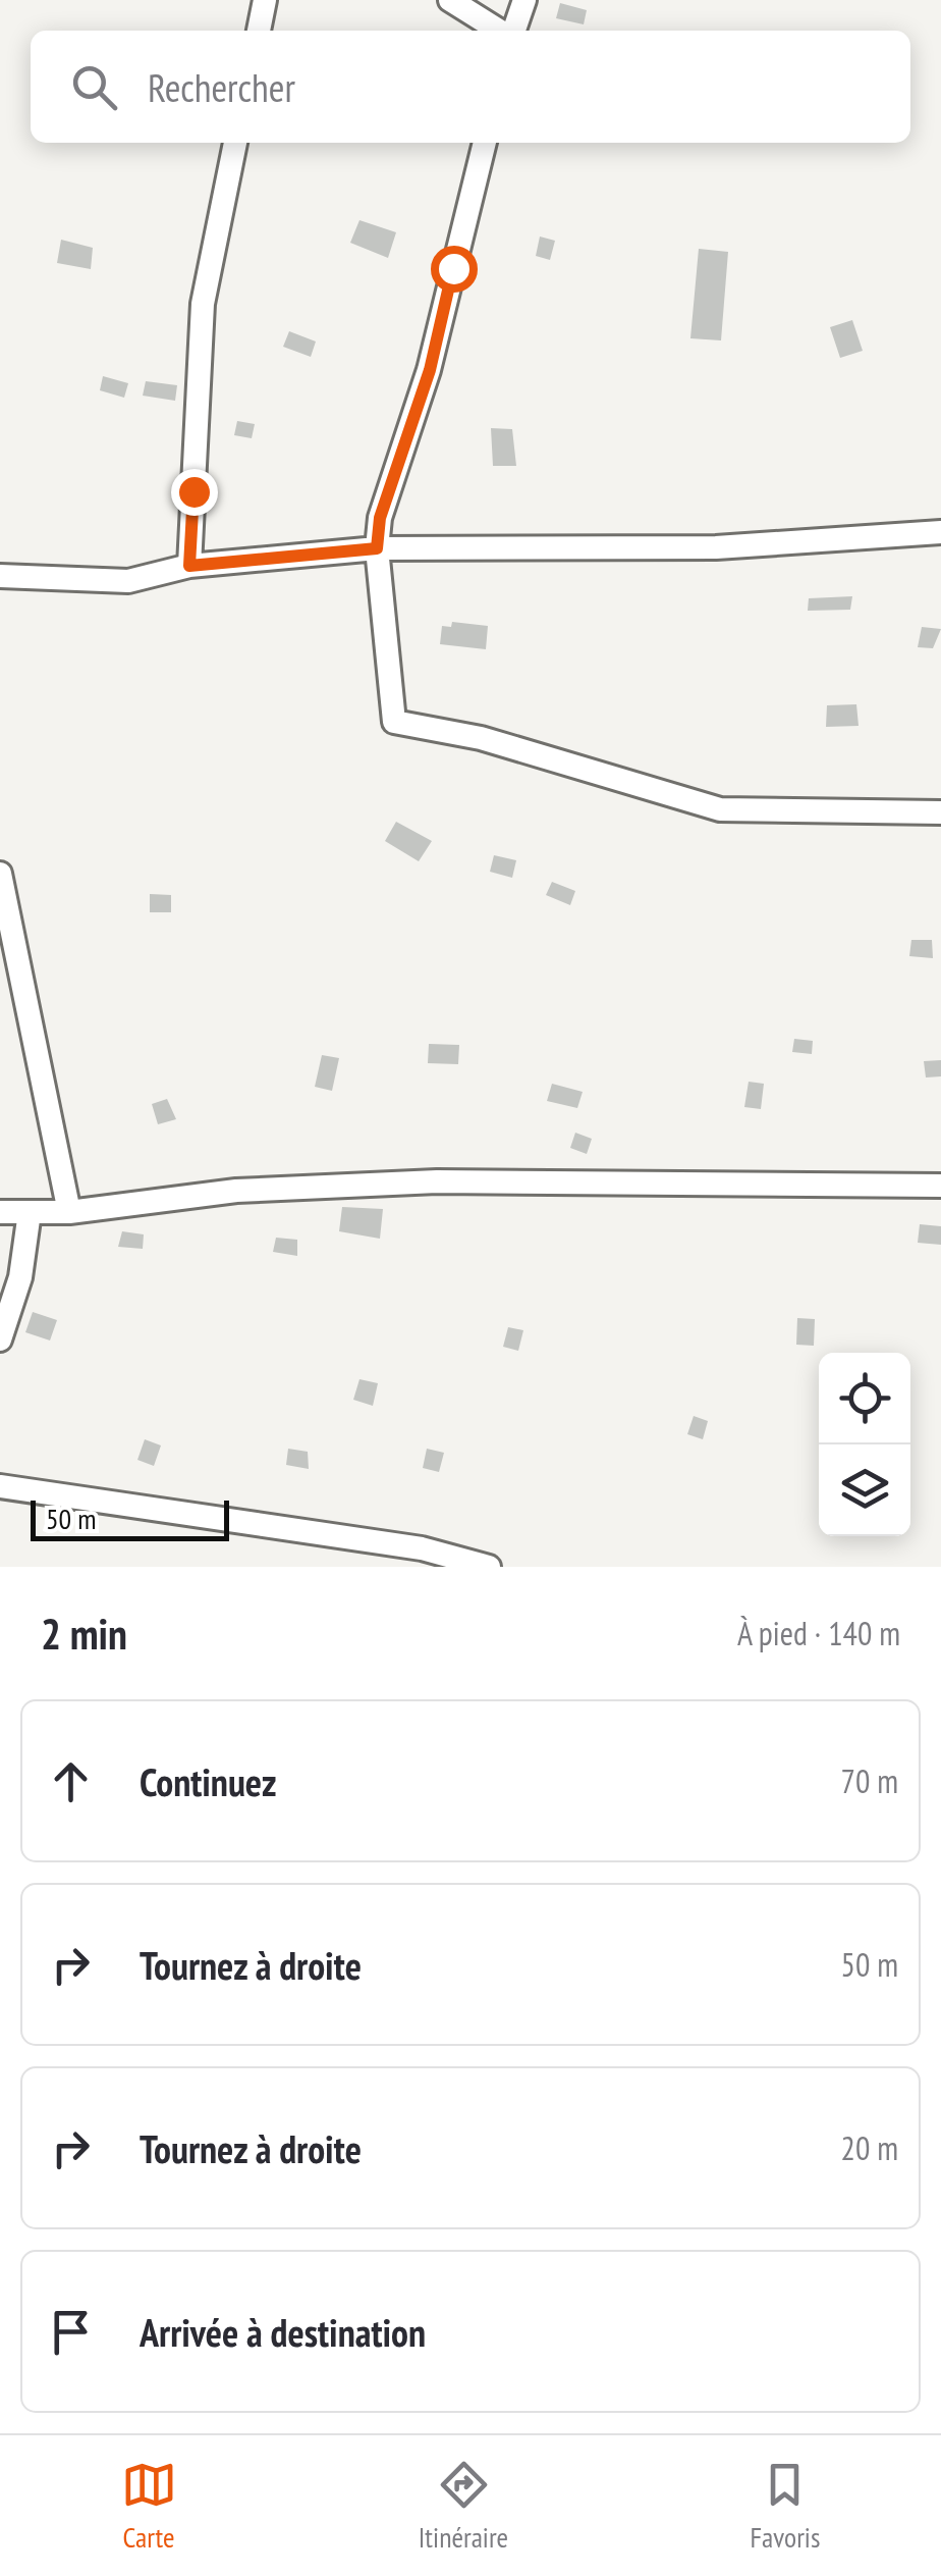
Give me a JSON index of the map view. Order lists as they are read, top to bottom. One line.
{"scale_bar":"50 m","page":{"search":"Rechercher","scale":"50 m","heading":["2 min","À pied · 140 m"],"list":[["Continuez","70 m"],["Tournez à droite","50 m"],["Tournez à droite","20 m"],"Arrivée à destination"],"nav":["Carte","Itinéraire","Favoris"]}}
